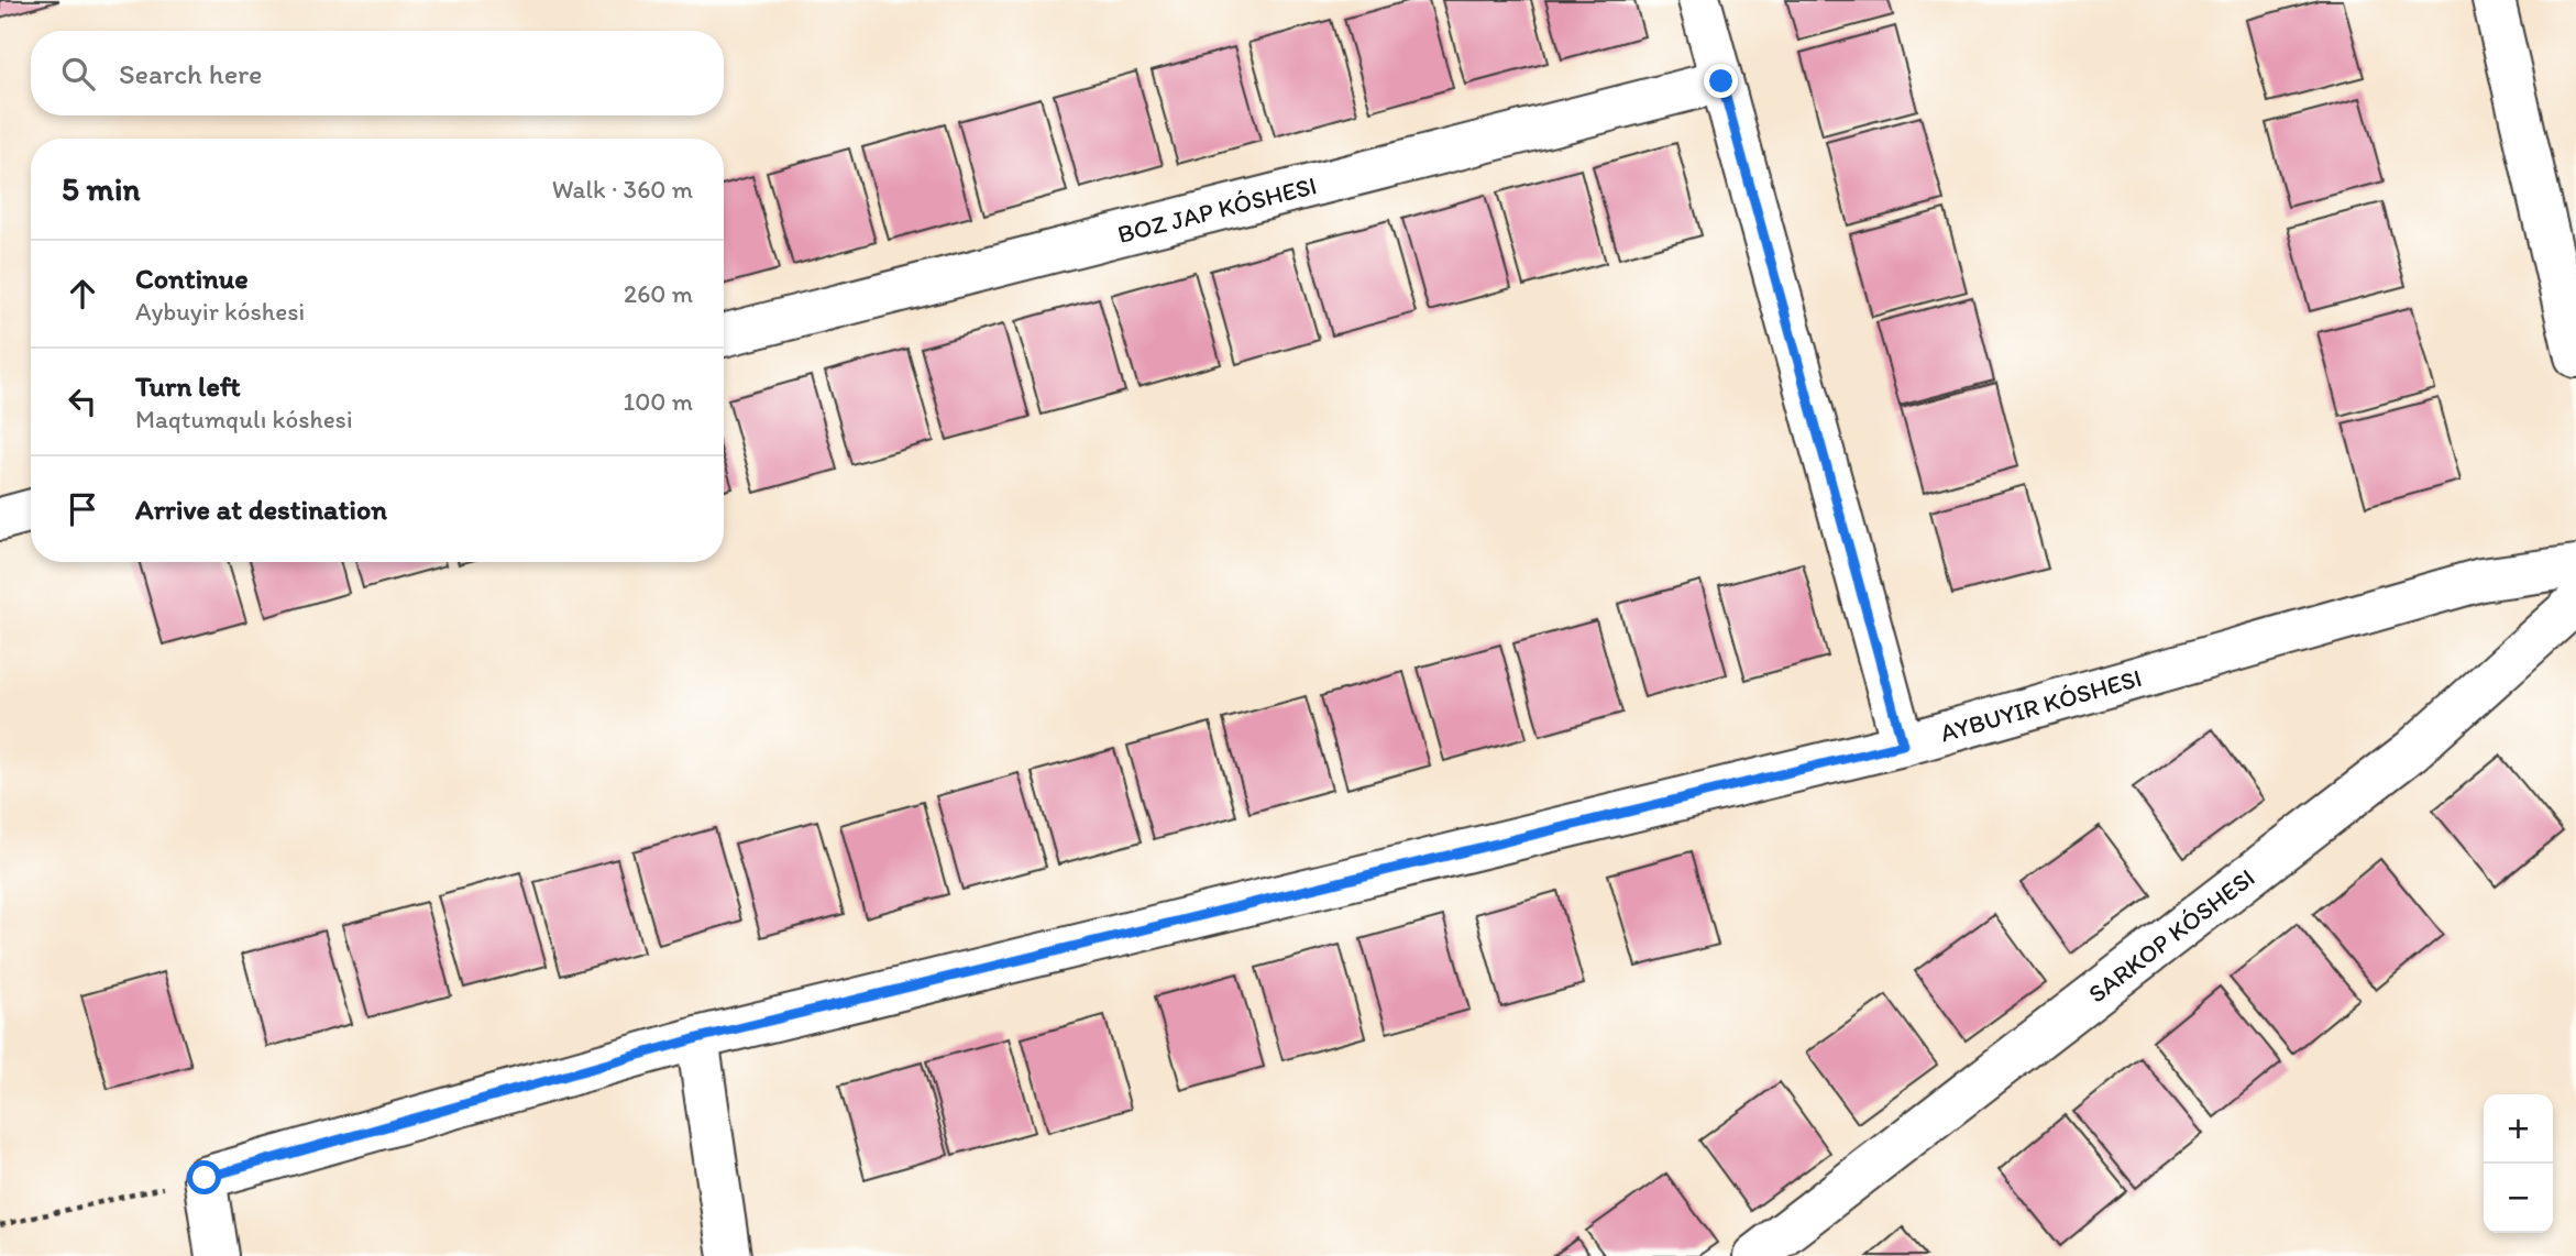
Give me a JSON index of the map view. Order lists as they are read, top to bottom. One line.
{"streets":{"street":["BOZ JAP KÓSHESI","AYBUYIR KÓSHESI","SARKOP KÓSHESI"]},"page":{"search":"Search here","heading":["5 min","Walk · 360 m"],"list":[["Continue","Aybuyir kóshesi","260 m"],["Turn left","Maqtumqulı kóshesi","100 m"],"Arrive at destination"],"map_buttons":["+","−"]}}
